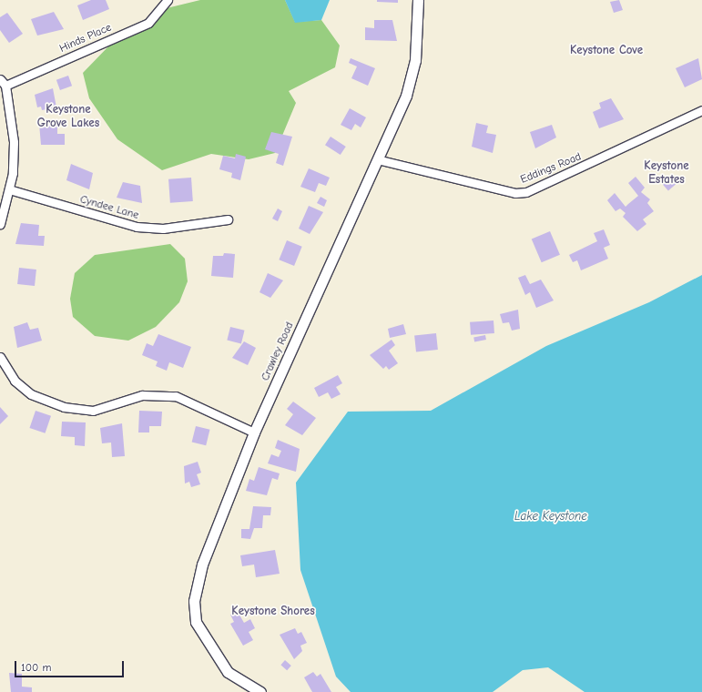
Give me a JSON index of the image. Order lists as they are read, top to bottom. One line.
{"streets":{"street":["Hinds Place","Eddings Road","Cyndee Lane","Crawley Road"]},"crossings":[["Eddings Road","Crawley Road"]],"districts":["Keystone Cove","Keystone Grove Lakes","Keystone Estates","Keystone Shores"],"water":["Lake Keystone"],"scale_bar":"100 m"}
